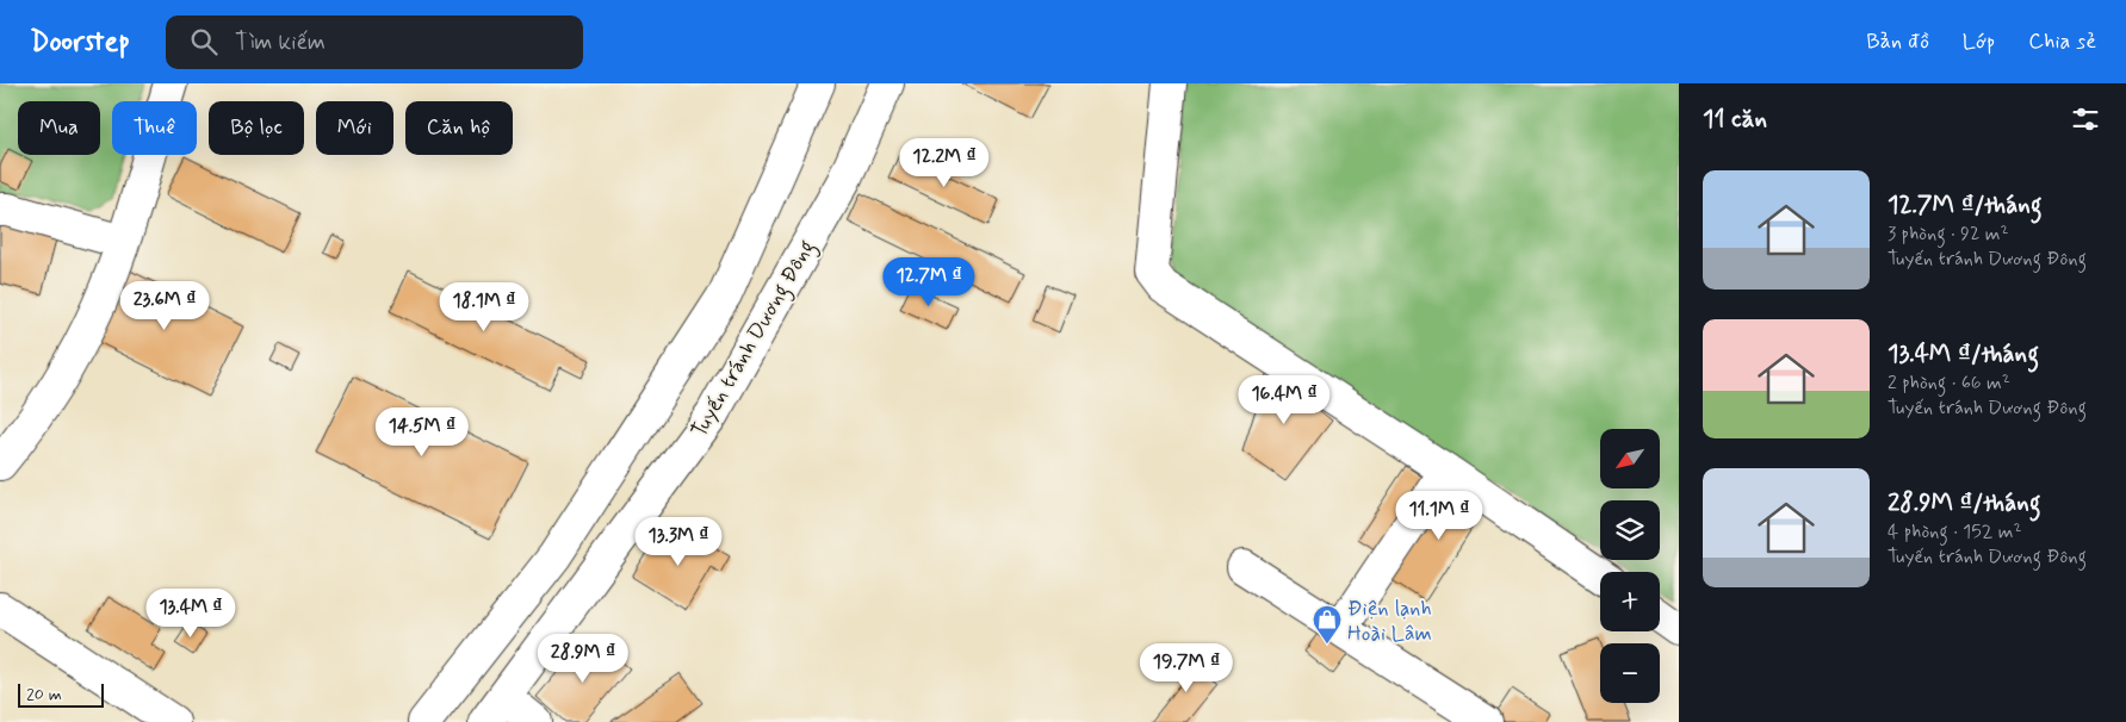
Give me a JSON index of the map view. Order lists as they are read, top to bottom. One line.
{"streets":{"street":["Tuyến tránh Dương Đông"]},"places":{"shop":["Điện lạnh Hoài Lâm"]},"scale_bar":"20 m","north":"bottom left","page":{"header":"Doorstep","search":"Tìm kiếm","nav":["Bản đồ","Lớp","Chia sẻ"],"heading":"11 căn","chip":["Mua","Thuê","Bộ lọc","Mới","Căn hộ"],"price":["12.2M ₫","12.7M ₫","23.6M ₫","18.1M ₫","16.4M ₫","14.5M ₫","11.1M ₫","13.3M ₫","13.4M ₫","28.9M ₫","19.7M ₫"],"list":[{"name":"12.7M ₫/tháng","note":"3 phòng · 92 m² · Tuyến tránh Dương Đông"},{"name":"13.4M ₫/tháng","note":"2 phòng · 66 m² · Tuyến tránh Dương Đông"},{"name":"28.9M ₫/tháng","note":"4 phòng · 152 m² · Tuyến tránh Dương Đông"}],"map_buttons":["+","−"],"scale":"20 m"}}
